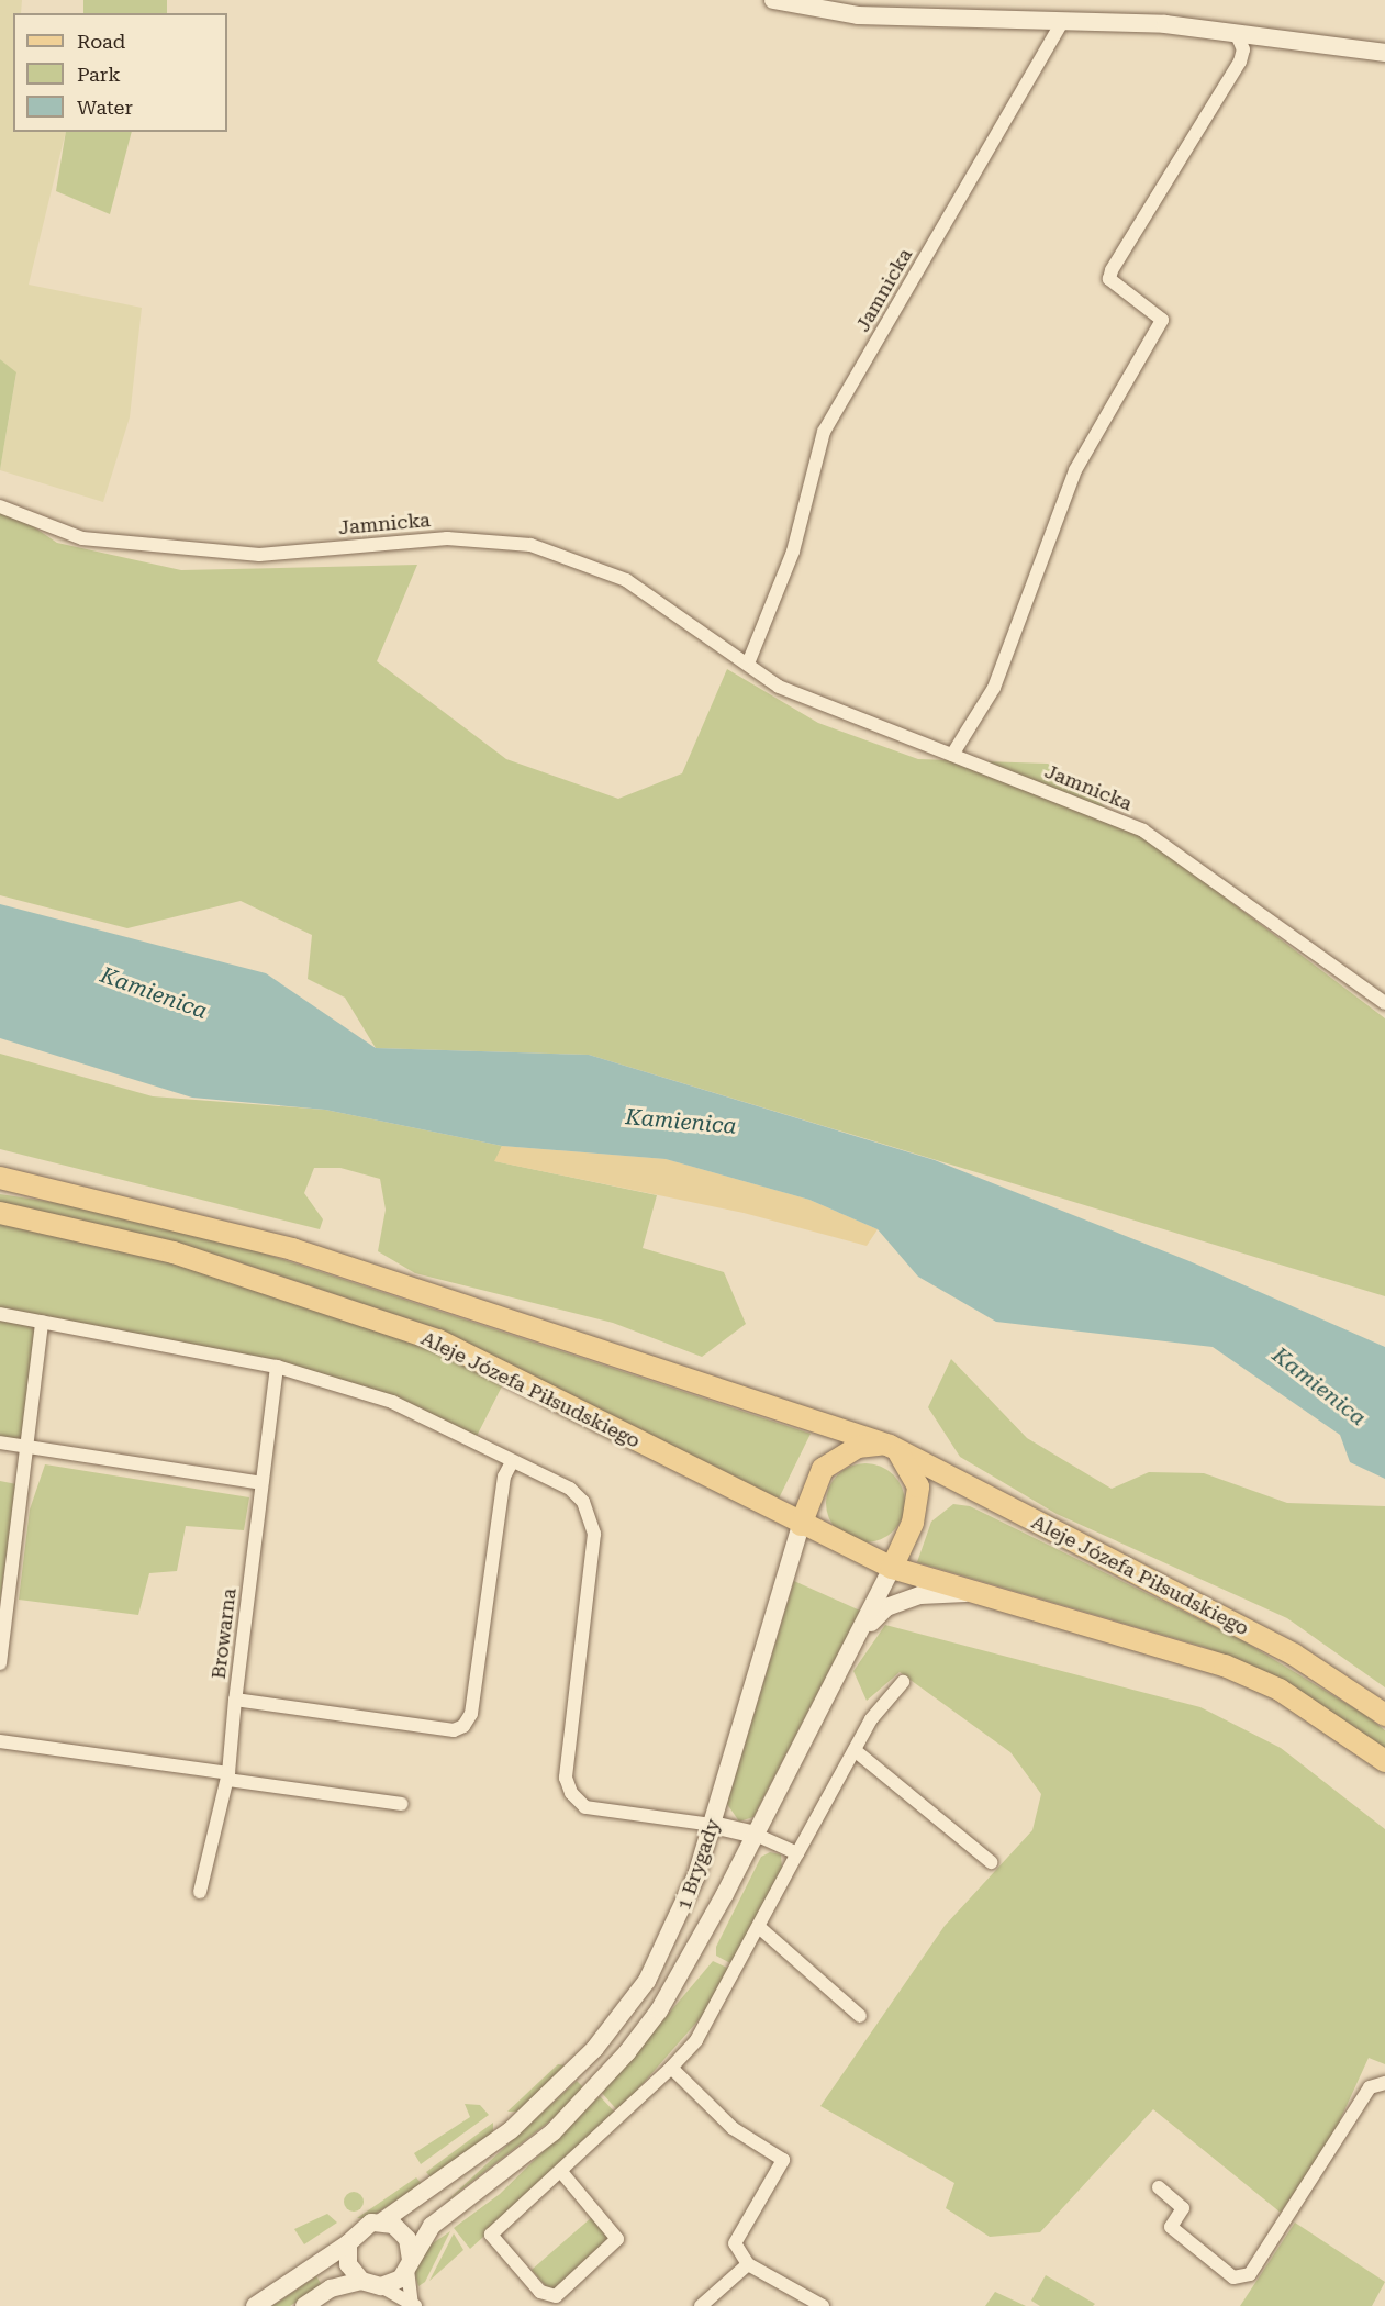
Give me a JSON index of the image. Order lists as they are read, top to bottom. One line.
{"streets":{"main road":["Aleje Józefa Piłsudskiego","1 Brygady"],"street":["Jamnicka","Browarna"]},"crossings":[["Aleje Józefa Piłsudskiego","1 Brygady"]],"water":["Kamienica"],"legend":["Road","Park","Water"]}
